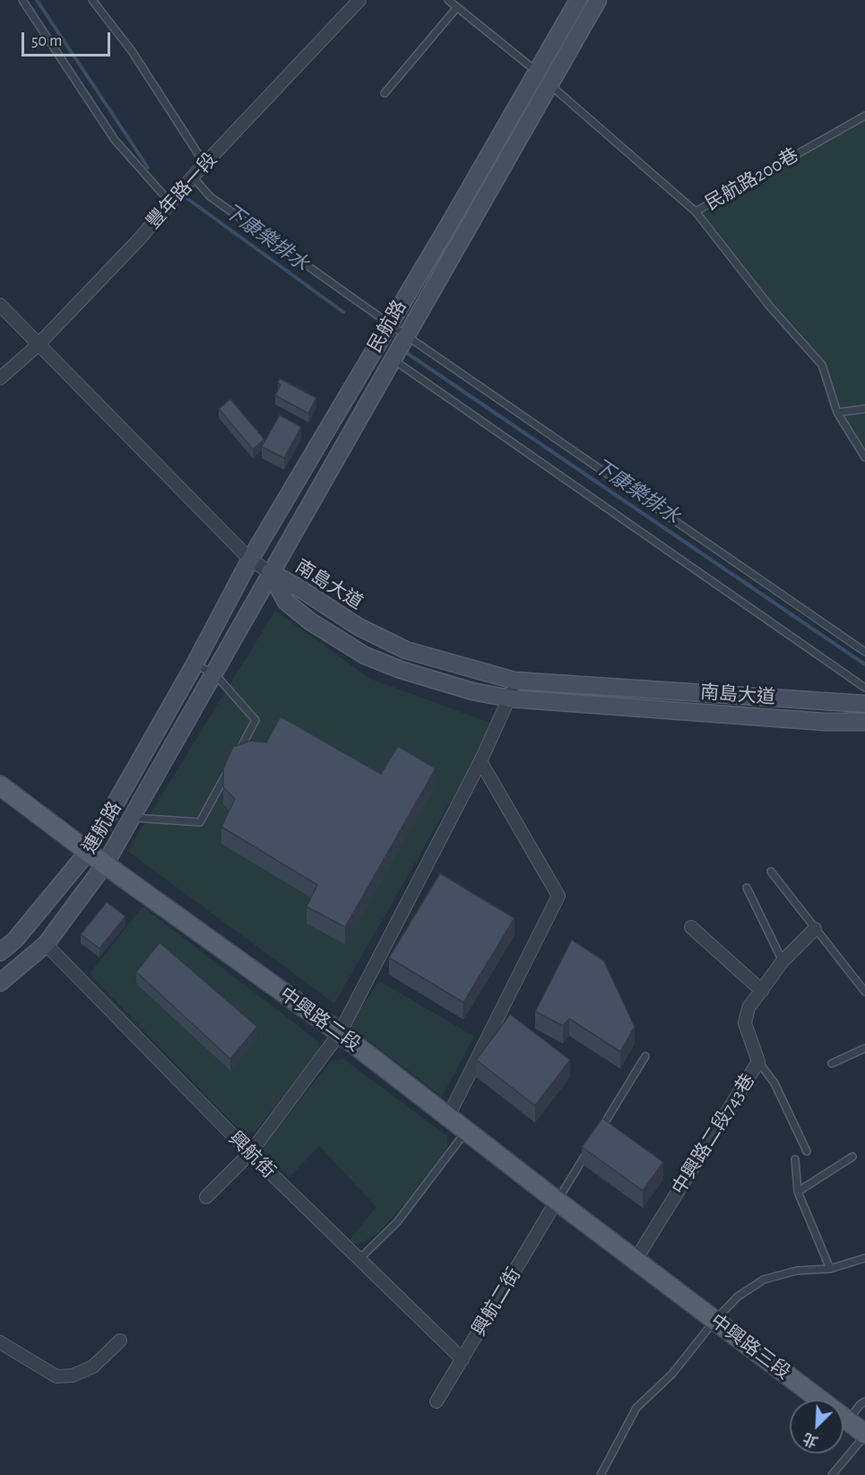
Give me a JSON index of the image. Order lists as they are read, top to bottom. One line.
{"streets":{"main road":["中興路二段","中興路三段"],"street":["豐年路一段","民航路","南島大道","連航路","中興路二段743巷","興航街","興航二街"],"lane":["民航路200巷"]},"crossings":[["民航路200巷","民航路"],["民航路","南島大道"],["民航路","連航路"],["連航路","中興路二段"],["連航路","興航街"],["中興路二段","中興路二段743巷"],["中興路二段","興航二街"],["中興路二段","中興路三段"],["中興路二段743巷","中興路三段"],["興航街","興航二街"]],"water":["下康樂排水"],"scale_bar":"50 m","north":"bottom left"}
